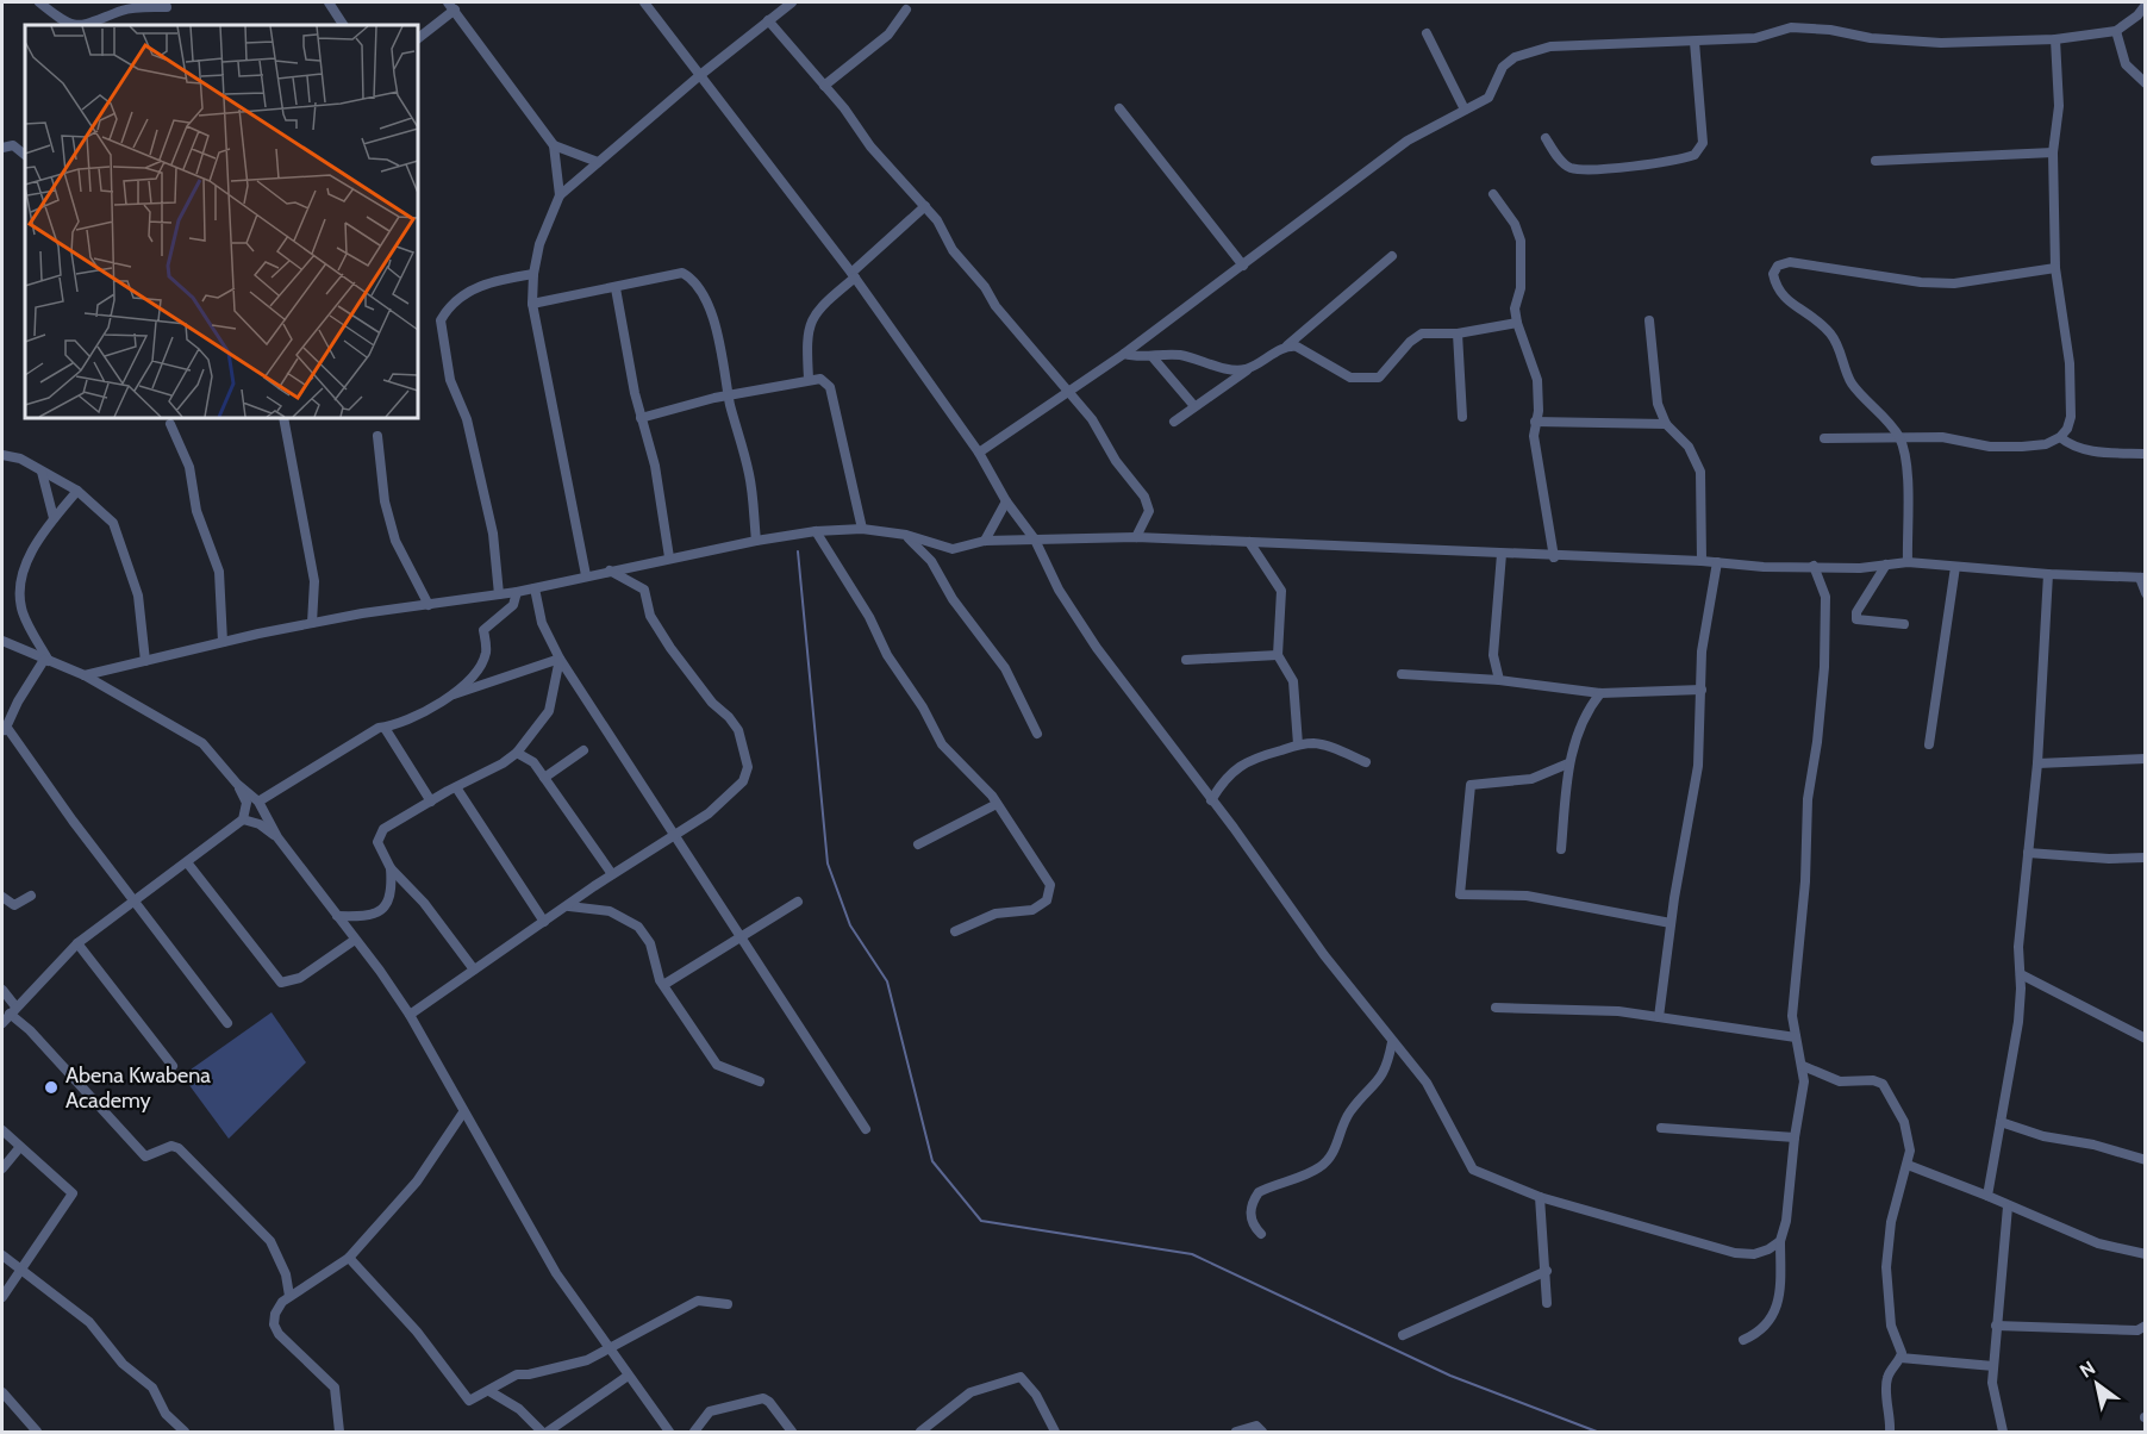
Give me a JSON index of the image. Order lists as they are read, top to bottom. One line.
{"places":["Abena Kwabena Academy"],"north":"top left"}
